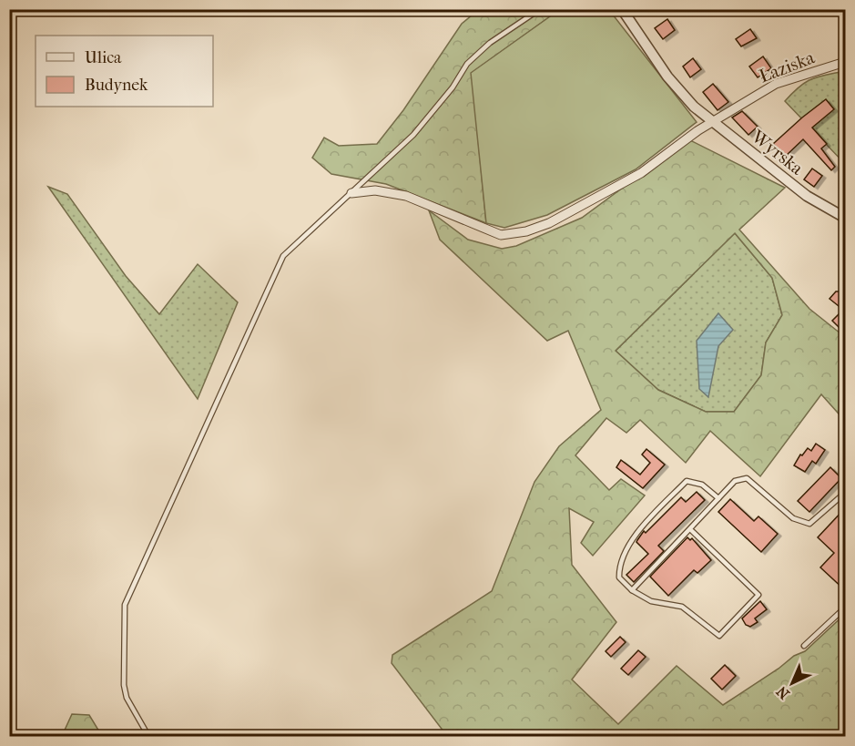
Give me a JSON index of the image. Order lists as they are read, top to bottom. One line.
{"streets":{"street":["Łaziska","Wyrska"]},"crossings":[["Łaziska","Wyrska"]],"legend":["Ulica","Budynek"],"north":"bottom left"}
